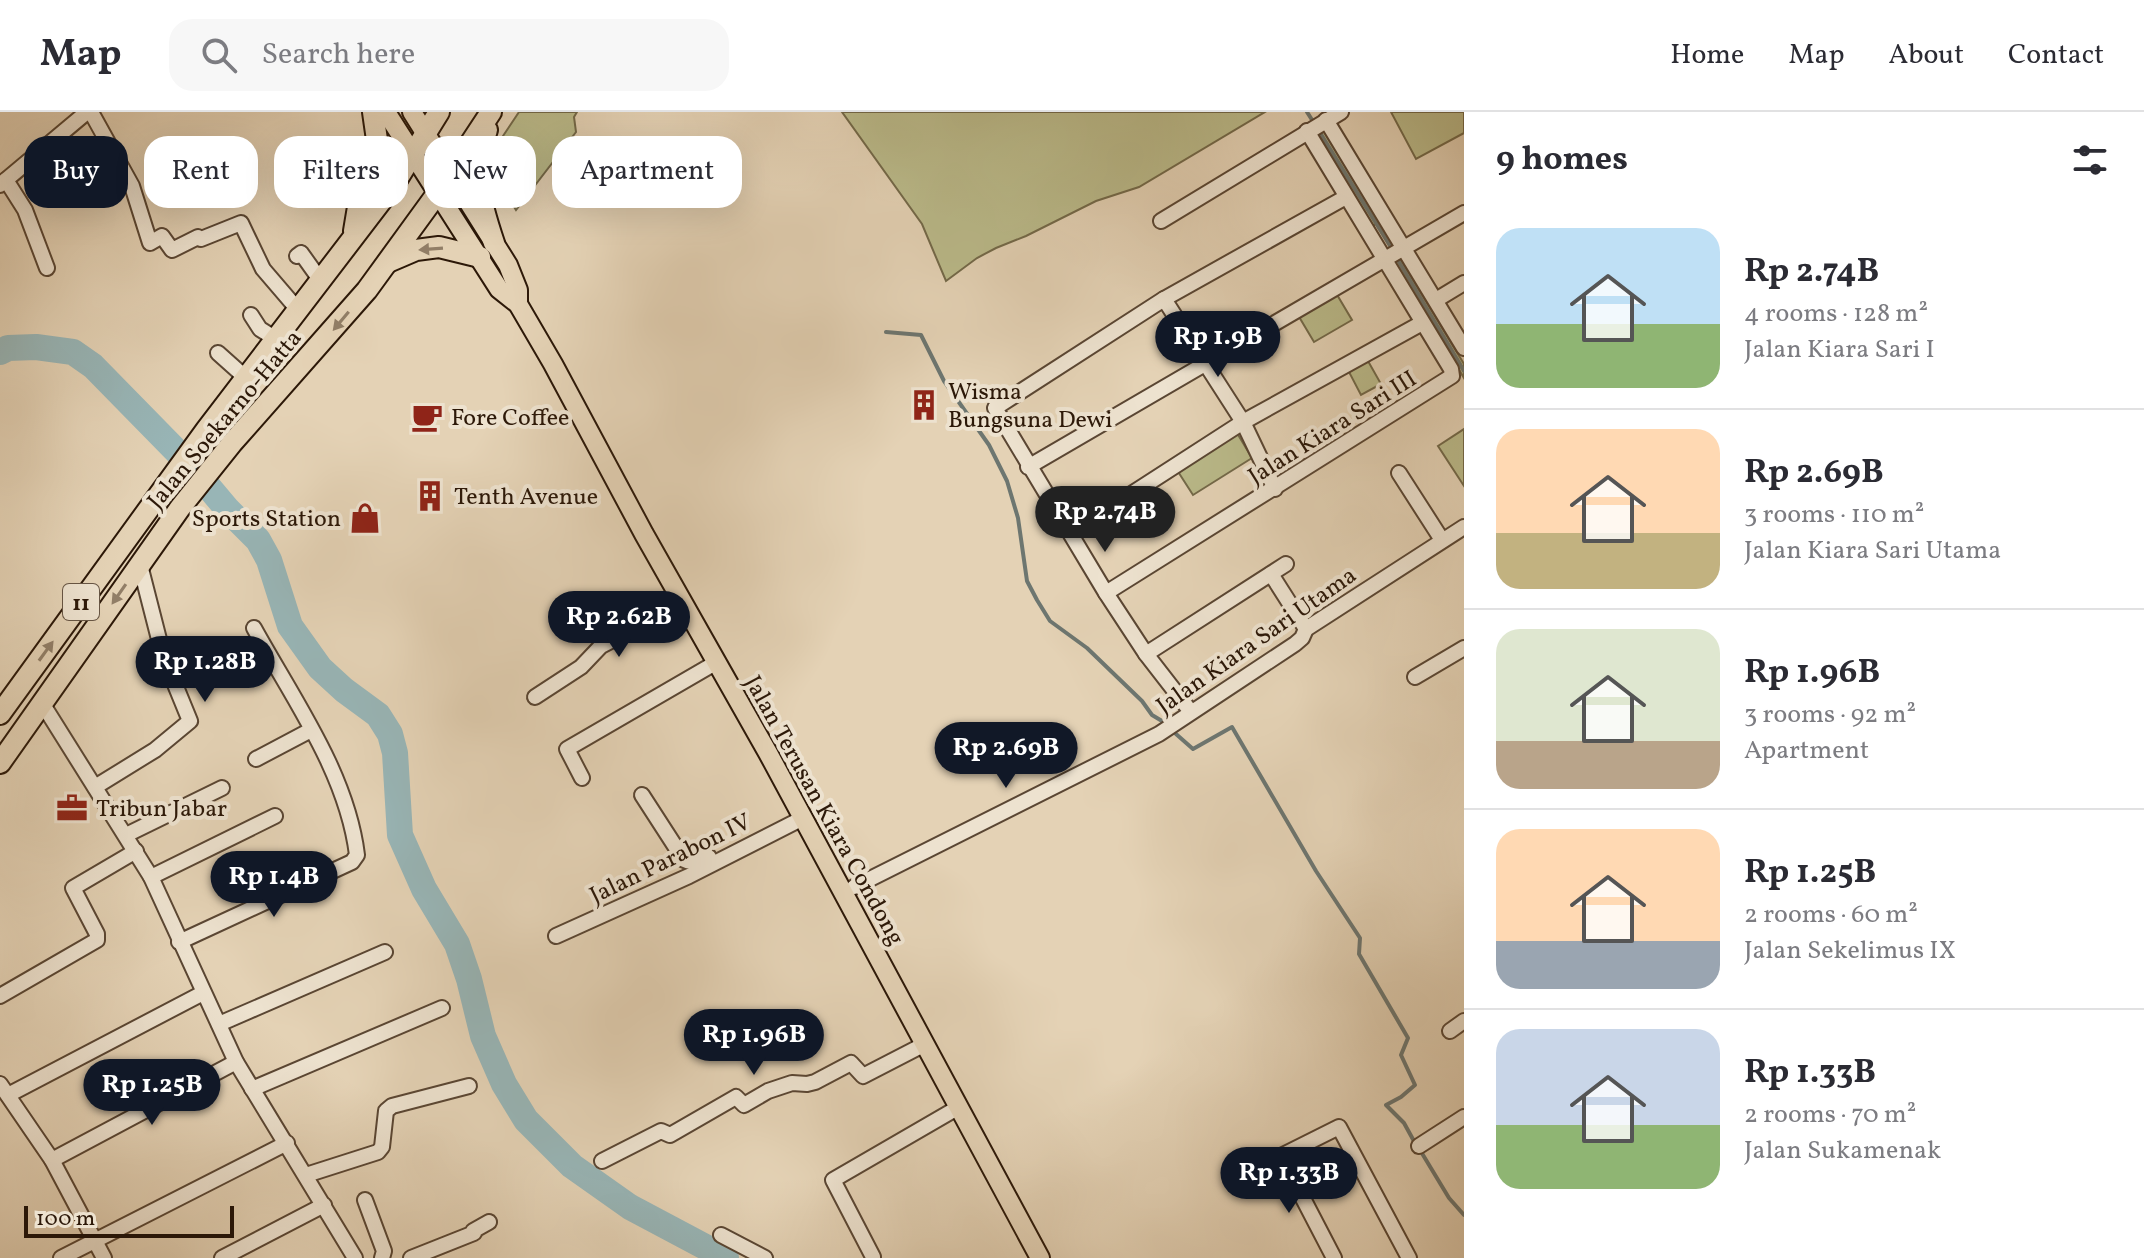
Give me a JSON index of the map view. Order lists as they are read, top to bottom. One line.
{"streets":{"highway":["Jalan Soekarno-Hatta","11"],"main road":["Jalan Terusan Kiara Condong"],"street":["Jalan Kiara Sari III","Jalan Kiara Sari Utama","Jalan Parabon IV"]},"crossings":[["Jalan Soekarno-Hatta","Jalan Terusan Kiara Condong"],["Jalan Terusan Kiara Condong","Jalan Parabon IV"]],"places":{"building":["Wisma Bungsuna Dewi","Tenth Avenue"],"cafe":["Fore Coffee"],"shop":["Sports Station"],"office":["Tribun Jabar"]},"scale_bar":"100 m","page":{"header":"Map","search":"Search here","nav":["Home","Map","About","Contact"],"heading":"9 homes","chip":["Buy","Rent","Filters","New","Apartment"],"list":[{"name":"Rp 2.74B","note":"4 rooms · 128 m² · Jalan Kiara Sari I"},{"name":"Rp 2.69B","note":"3 rooms · 110 m² · Jalan Kiara Sari Utama"},{"name":"Rp 1.96B","note":"3 rooms · 92 m² · Apartment"},{"name":"Rp 1.25B","note":"2 rooms · 60 m² · Jalan Sekelimus IX"},{"name":"Rp 1.33B","note":"2 rooms · 70 m² · Jalan Sukamenak"}],"price":["Rp 1.9B","Rp 2.74B","Rp 2.62B","Rp 1.28B","Rp 2.69B","Rp 1.4B","Rp 1.96B","Rp 1.25B","Rp 1.33B"],"scale":"100 m"}}
